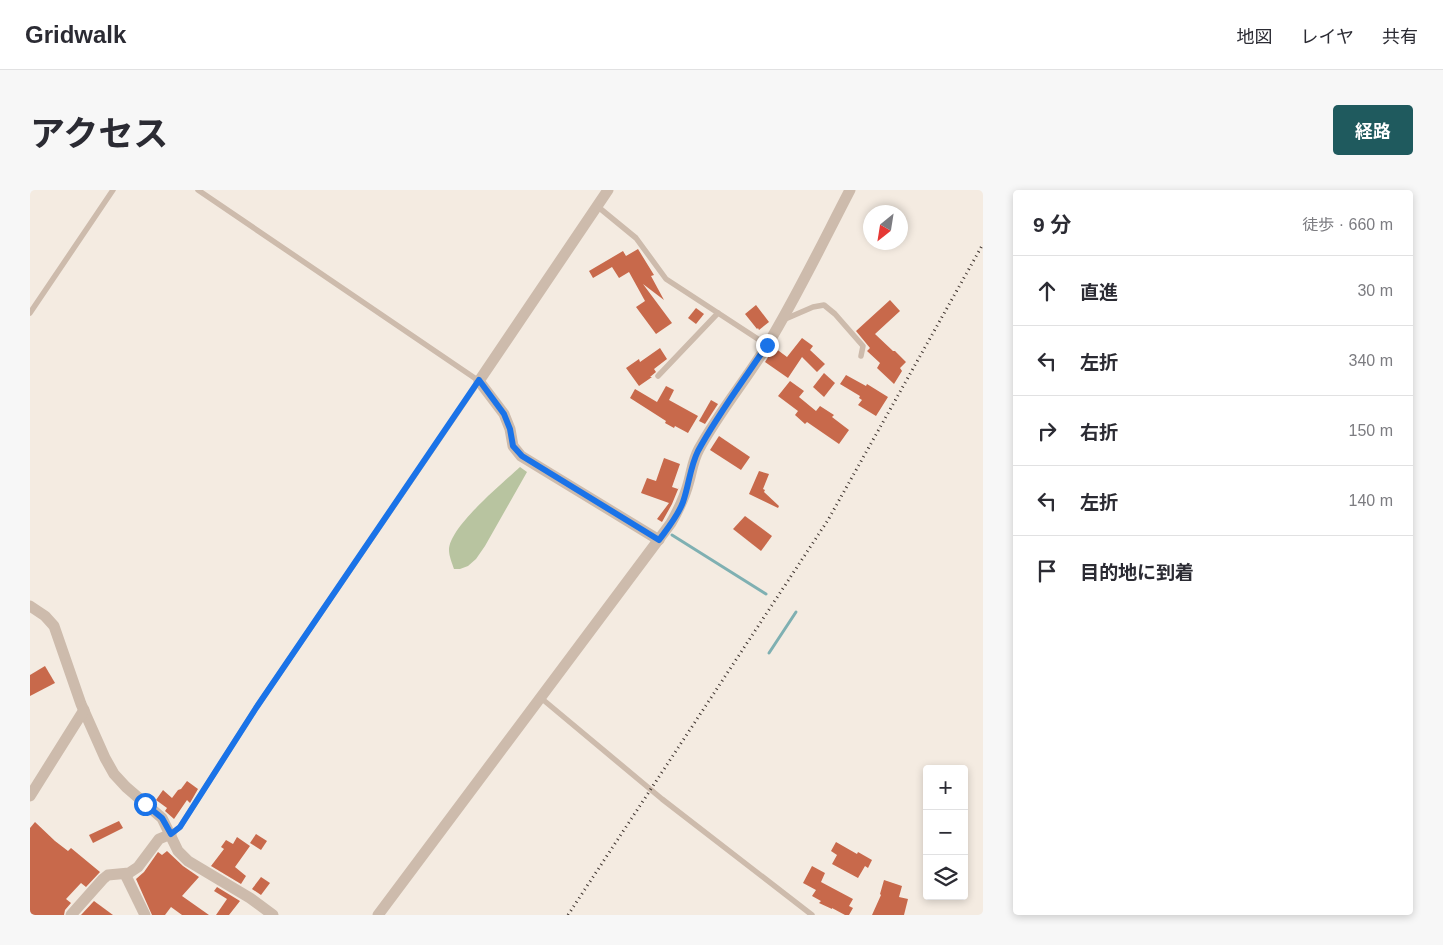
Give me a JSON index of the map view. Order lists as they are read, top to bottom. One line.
{"north":"bottom left","page":{"header":"Gridwalk","nav":["地図","レイヤ","共有"],"title":"アクセス","buttons":"経路","heading":["9 分","徒歩 · 660 m"],"list":[["直進","30 m"],["左折","340 m"],["右折","150 m"],["左折","140 m"],"目的地に到着"],"map_buttons":["+","−"]}}
